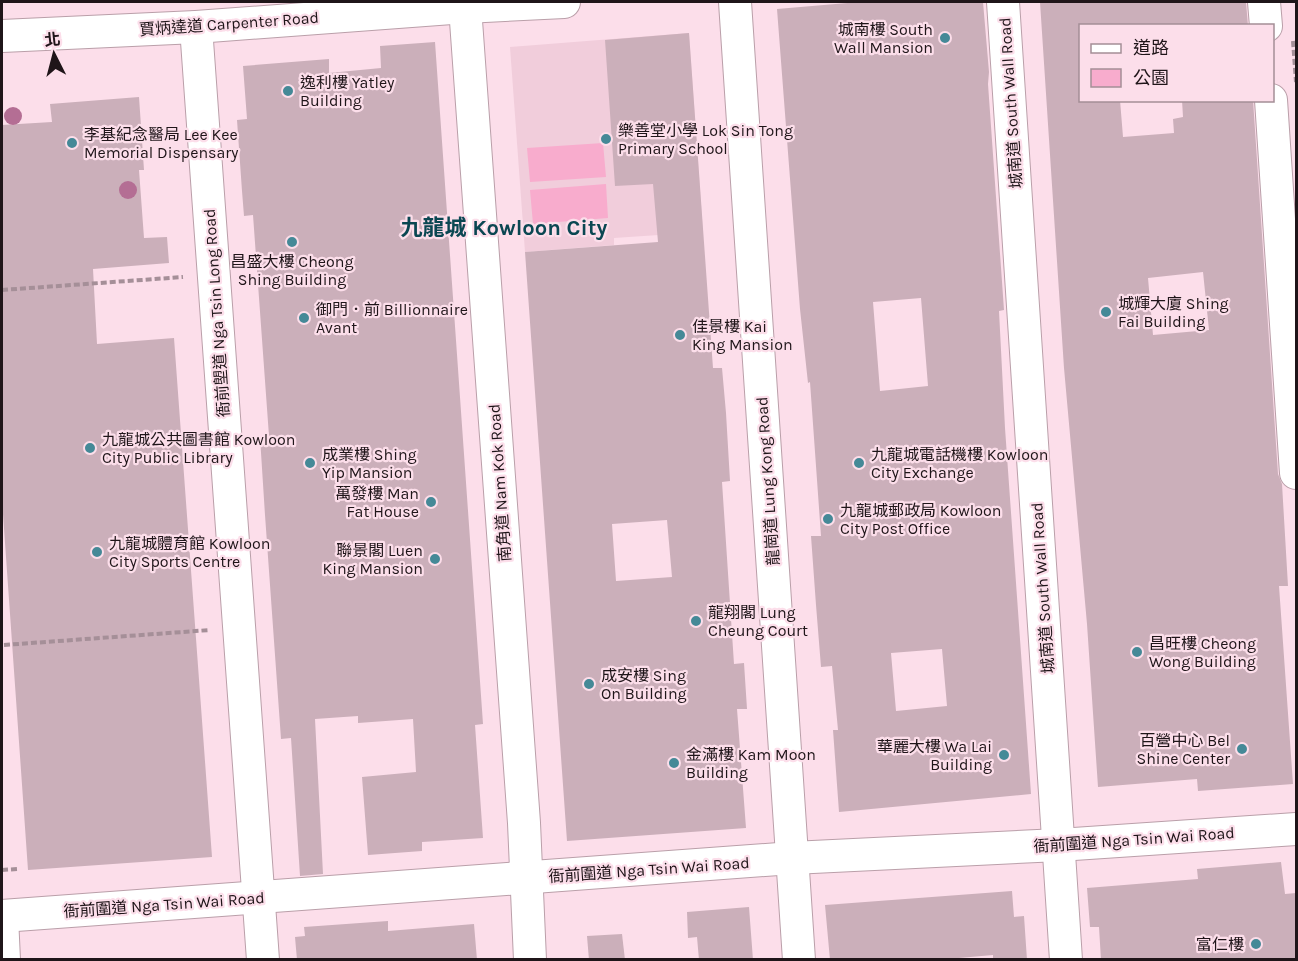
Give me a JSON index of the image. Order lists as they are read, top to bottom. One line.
{"streets":{"street":["賈炳達道 Carpenter Road","城南道 South Wall Road","衙前塱道 Nga Tsin Long Road","龍崗道 Lung Kong Road","南角道 Nam Kok Road","衙前圍道 Nga Tsin Wai Road"]},"crossings":[["賈炳達道 Carpenter Road","衙前塱道 Nga Tsin Long Road"],["賈炳達道 Carpenter Road","南角道 Nam Kok Road"],["城南道 South Wall Road","衙前圍道 Nga Tsin Wai Road"],["衙前塱道 Nga Tsin Long Road","衙前圍道 Nga Tsin Wai Road"],["龍崗道 Lung Kong Road","衙前圍道 Nga Tsin Wai Road"],["南角道 Nam Kok Road","衙前圍道 Nga Tsin Wai Road"]],"districts":["九龍城 Kowloon City"],"places":["城南樓 South Wall Mansion","逸利樓 Yatley Building","樂善堂小學 Lok Sin Tong Primary School","李基紀念醫局 Lee Kee Memorial Dispensary","昌盛大樓 Cheong Shing Building","城輝大廈 Shing Fai Building","御門．前 Billionnaire Avant","佳景樓 Kai King Mansion","九龍城公共圖書館 Kowloon City Public Library","成業樓 Shing Yip Mansion","九龍城電話機樓 Kowloon City Exchange","萬發樓 Man Fat House","九龍城郵政局 Kowloon City Post Office","九龍城體育館 Kowloon City Sports Centre","聯景閣 Luen King Mansion","龍翔閣 Lung Cheung Court","昌旺樓 Cheong Wong Building","成安樓 Sing On Building","百營中心 Bel Shine Center","華麗大樓 Wa Lai Building","金滿樓 Kam Moon Building","富仁樓"],"legend":["道路","公園"],"north":"top"}
